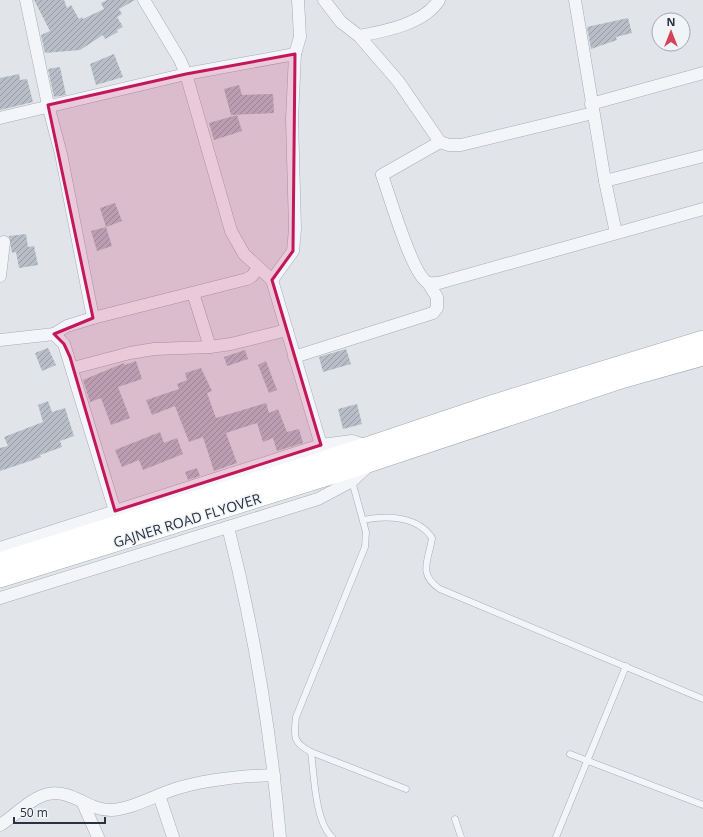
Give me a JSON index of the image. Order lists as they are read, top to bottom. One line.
{"streets":{"main road":["GAJNER ROAD FLYOVER"]},"scale_bar":"50 m","north":"top"}
